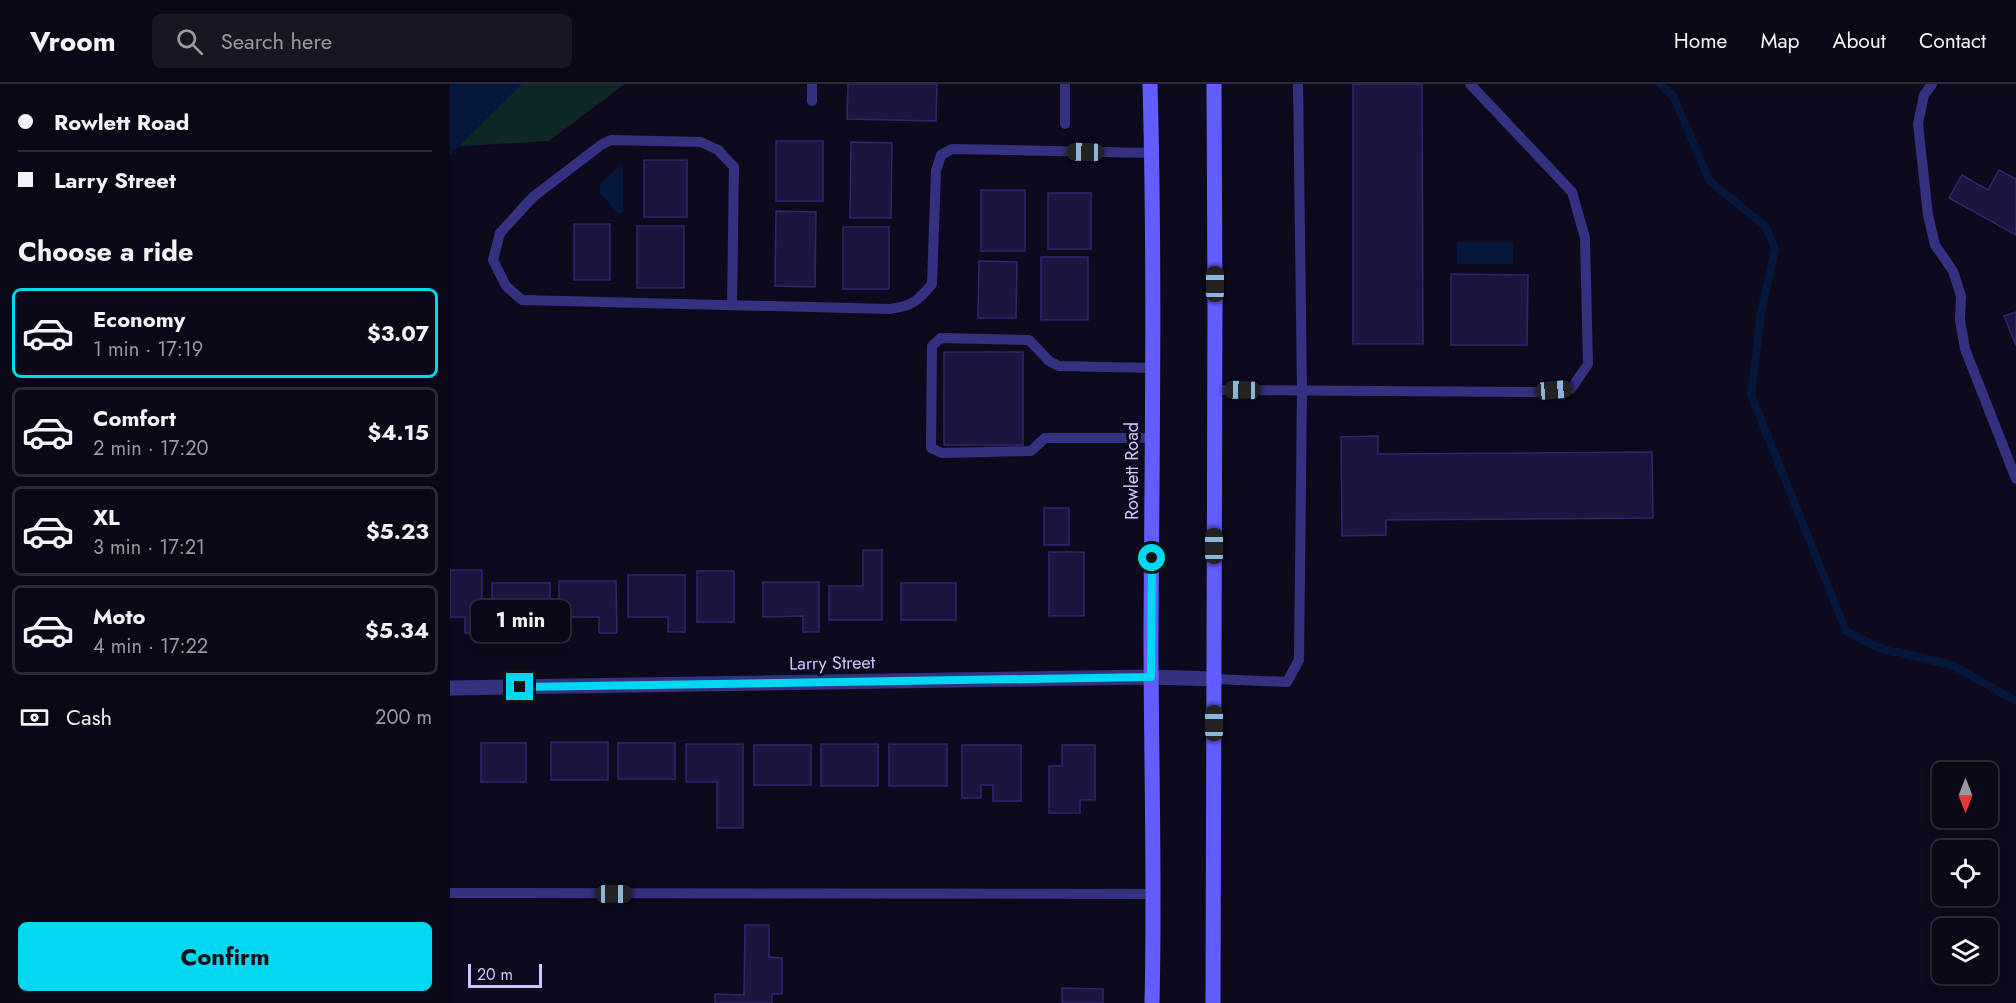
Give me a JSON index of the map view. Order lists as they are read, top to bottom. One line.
{"streets":{"main road":["Rowlett Road"],"street":["Larry Street"]},"crossings":[["Rowlett Road","Larry Street"]],"scale_bar":"20 m","north":"bottom","page":{"header":"Vroom","search":"Search here","nav":["Home","Map","About","Contact"],"banner":["Rowlett Road","Larry Street"],"heading":"Choose a ride","list":[{"name":"Economy","note":"1 min · 17:19","value":"$3.07"},{"name":"Comfort","note":"2 min · 17:20","value":"$4.15"},{"name":"XL","note":"3 min · 17:21","value":"$5.23"},{"name":"Moto","note":"4 min · 17:22","value":"$5.34"}],"bubble":"1 min","pay":["Cash","200 m"],"buttons":"Confirm","scale":"20 m"}}
